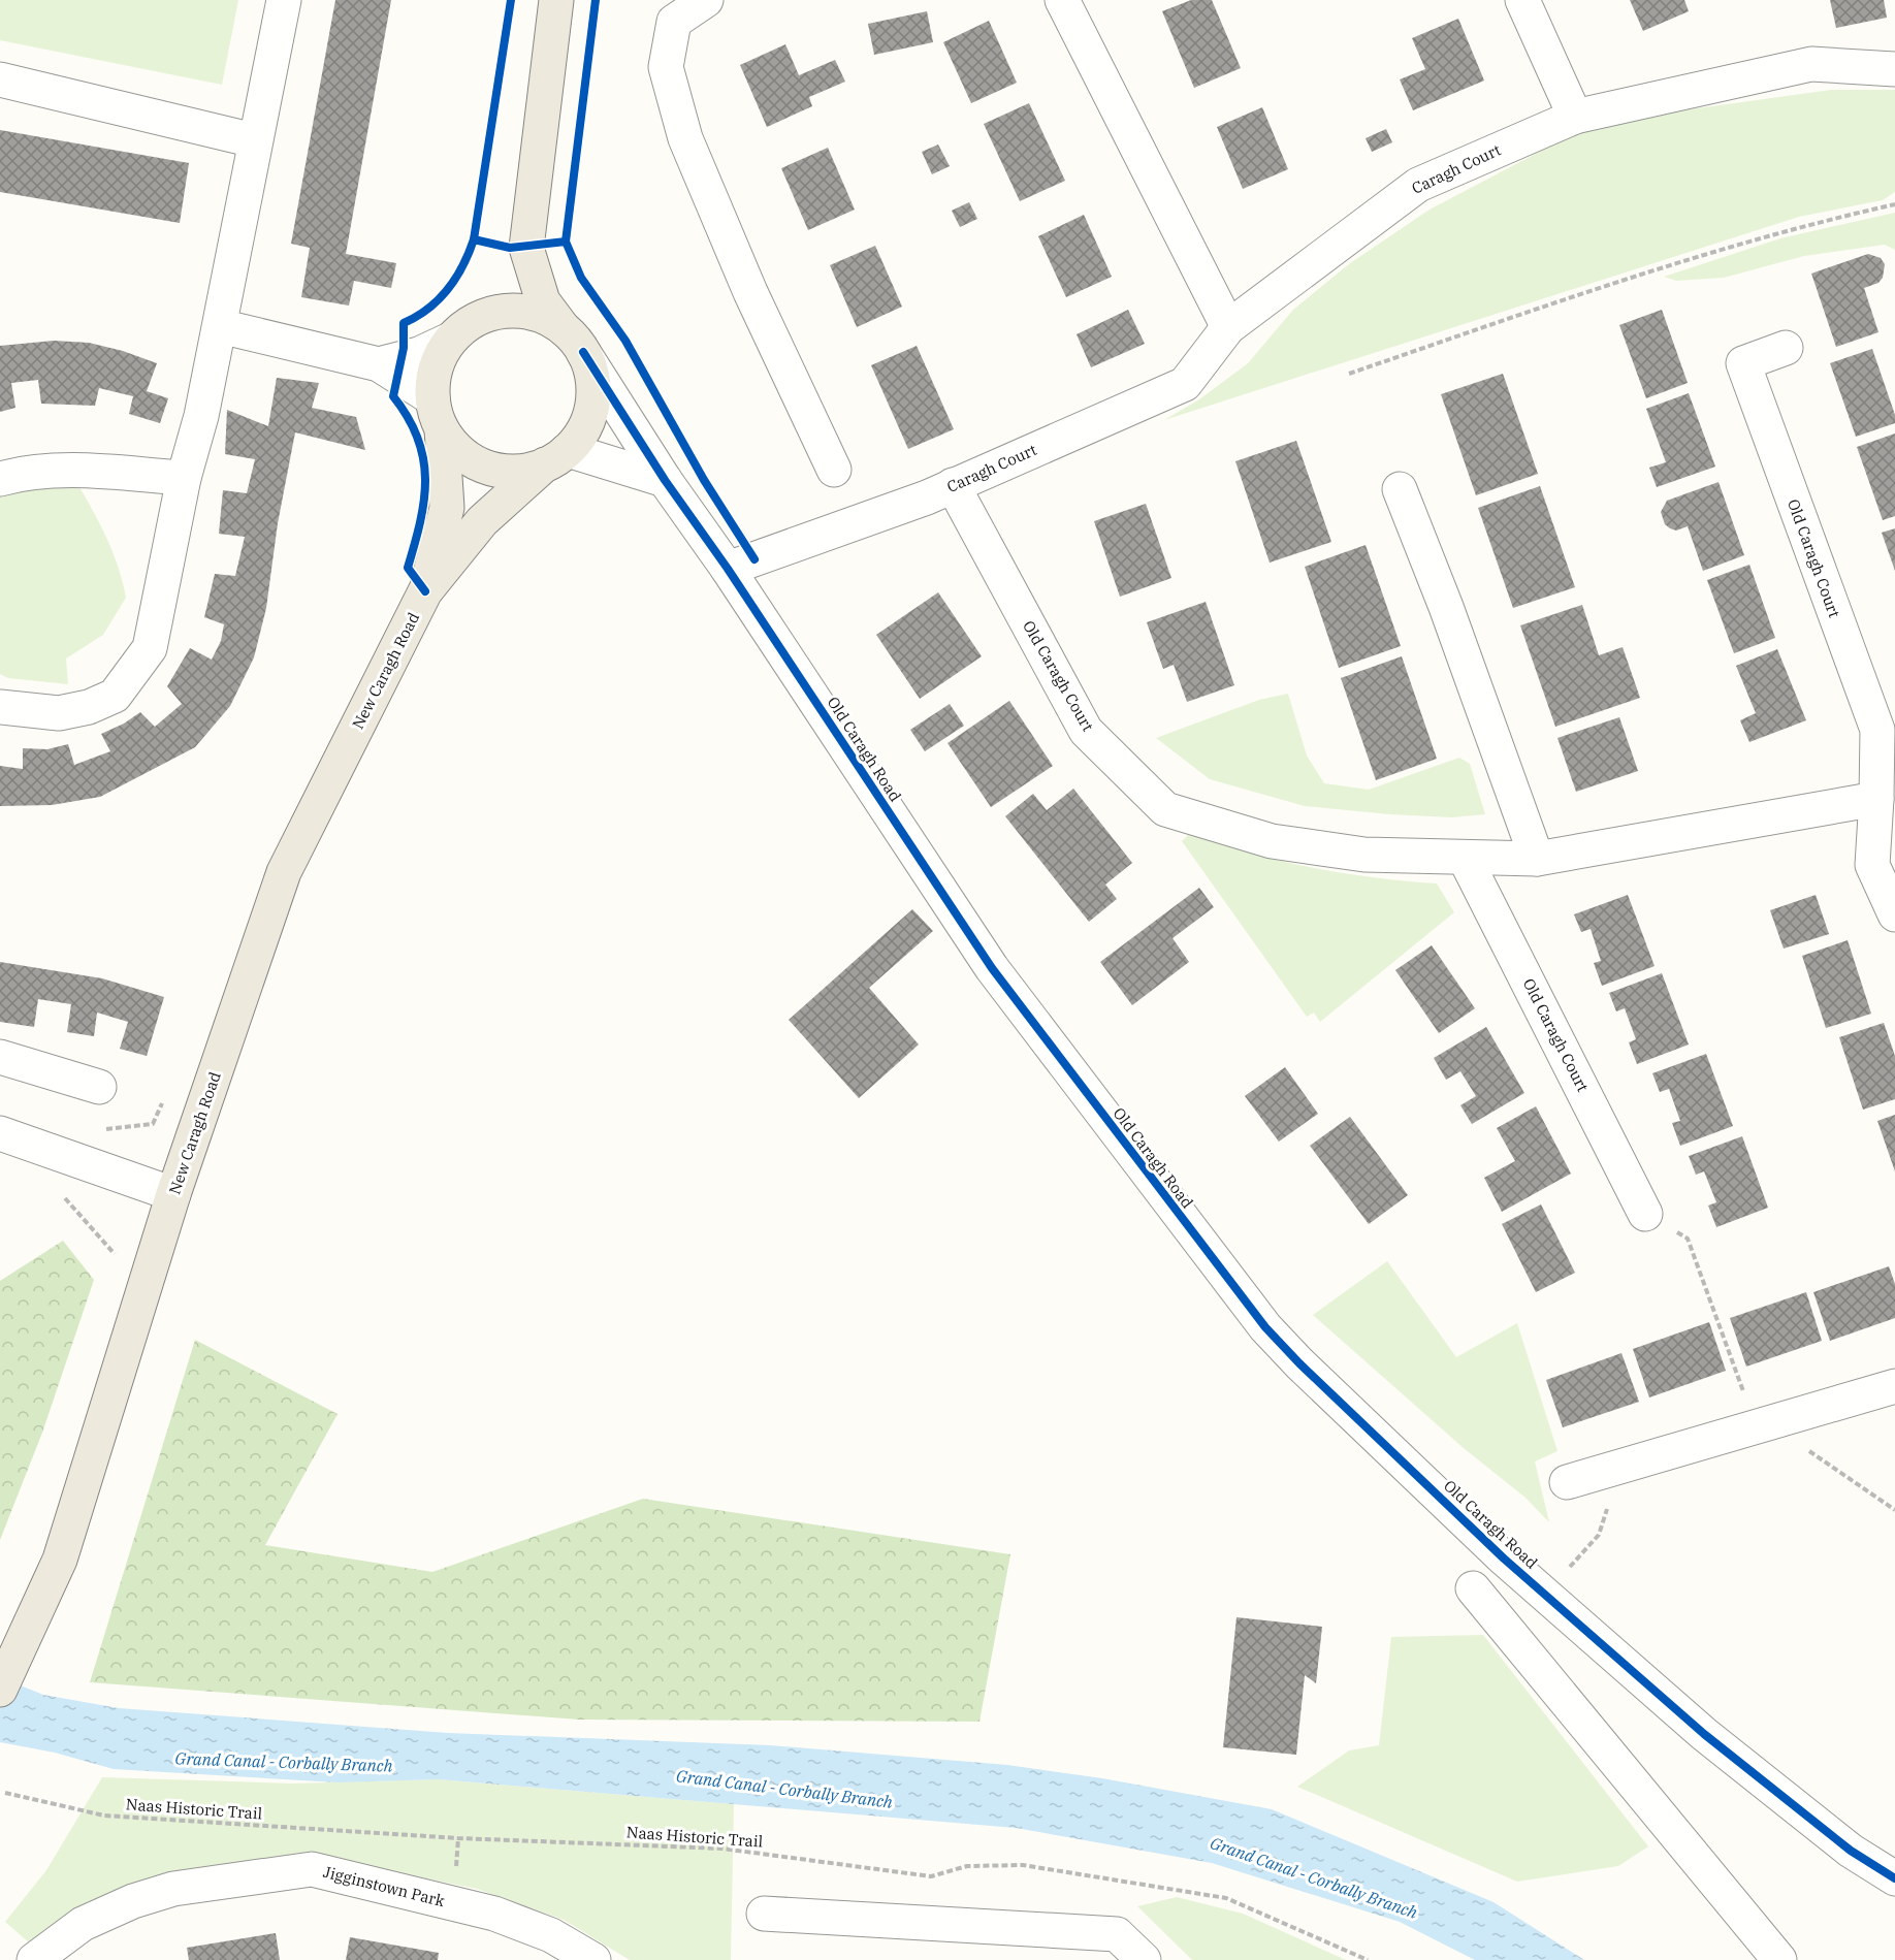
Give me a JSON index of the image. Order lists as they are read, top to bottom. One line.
{"streets":{"main road":["New Caragh Road"],"street":["Caragh Court","Old Caragh Court","Old Caragh Road","Jigginstown Park"],"path":["Naas Historic Trail"]},"crossings":[["Caragh Court","Old Caragh Court"],["Caragh Court","Old Caragh Road"],["New Caragh Road","Old Caragh Road"]],"water":["Grand Canal - Corbally Branch"]}
